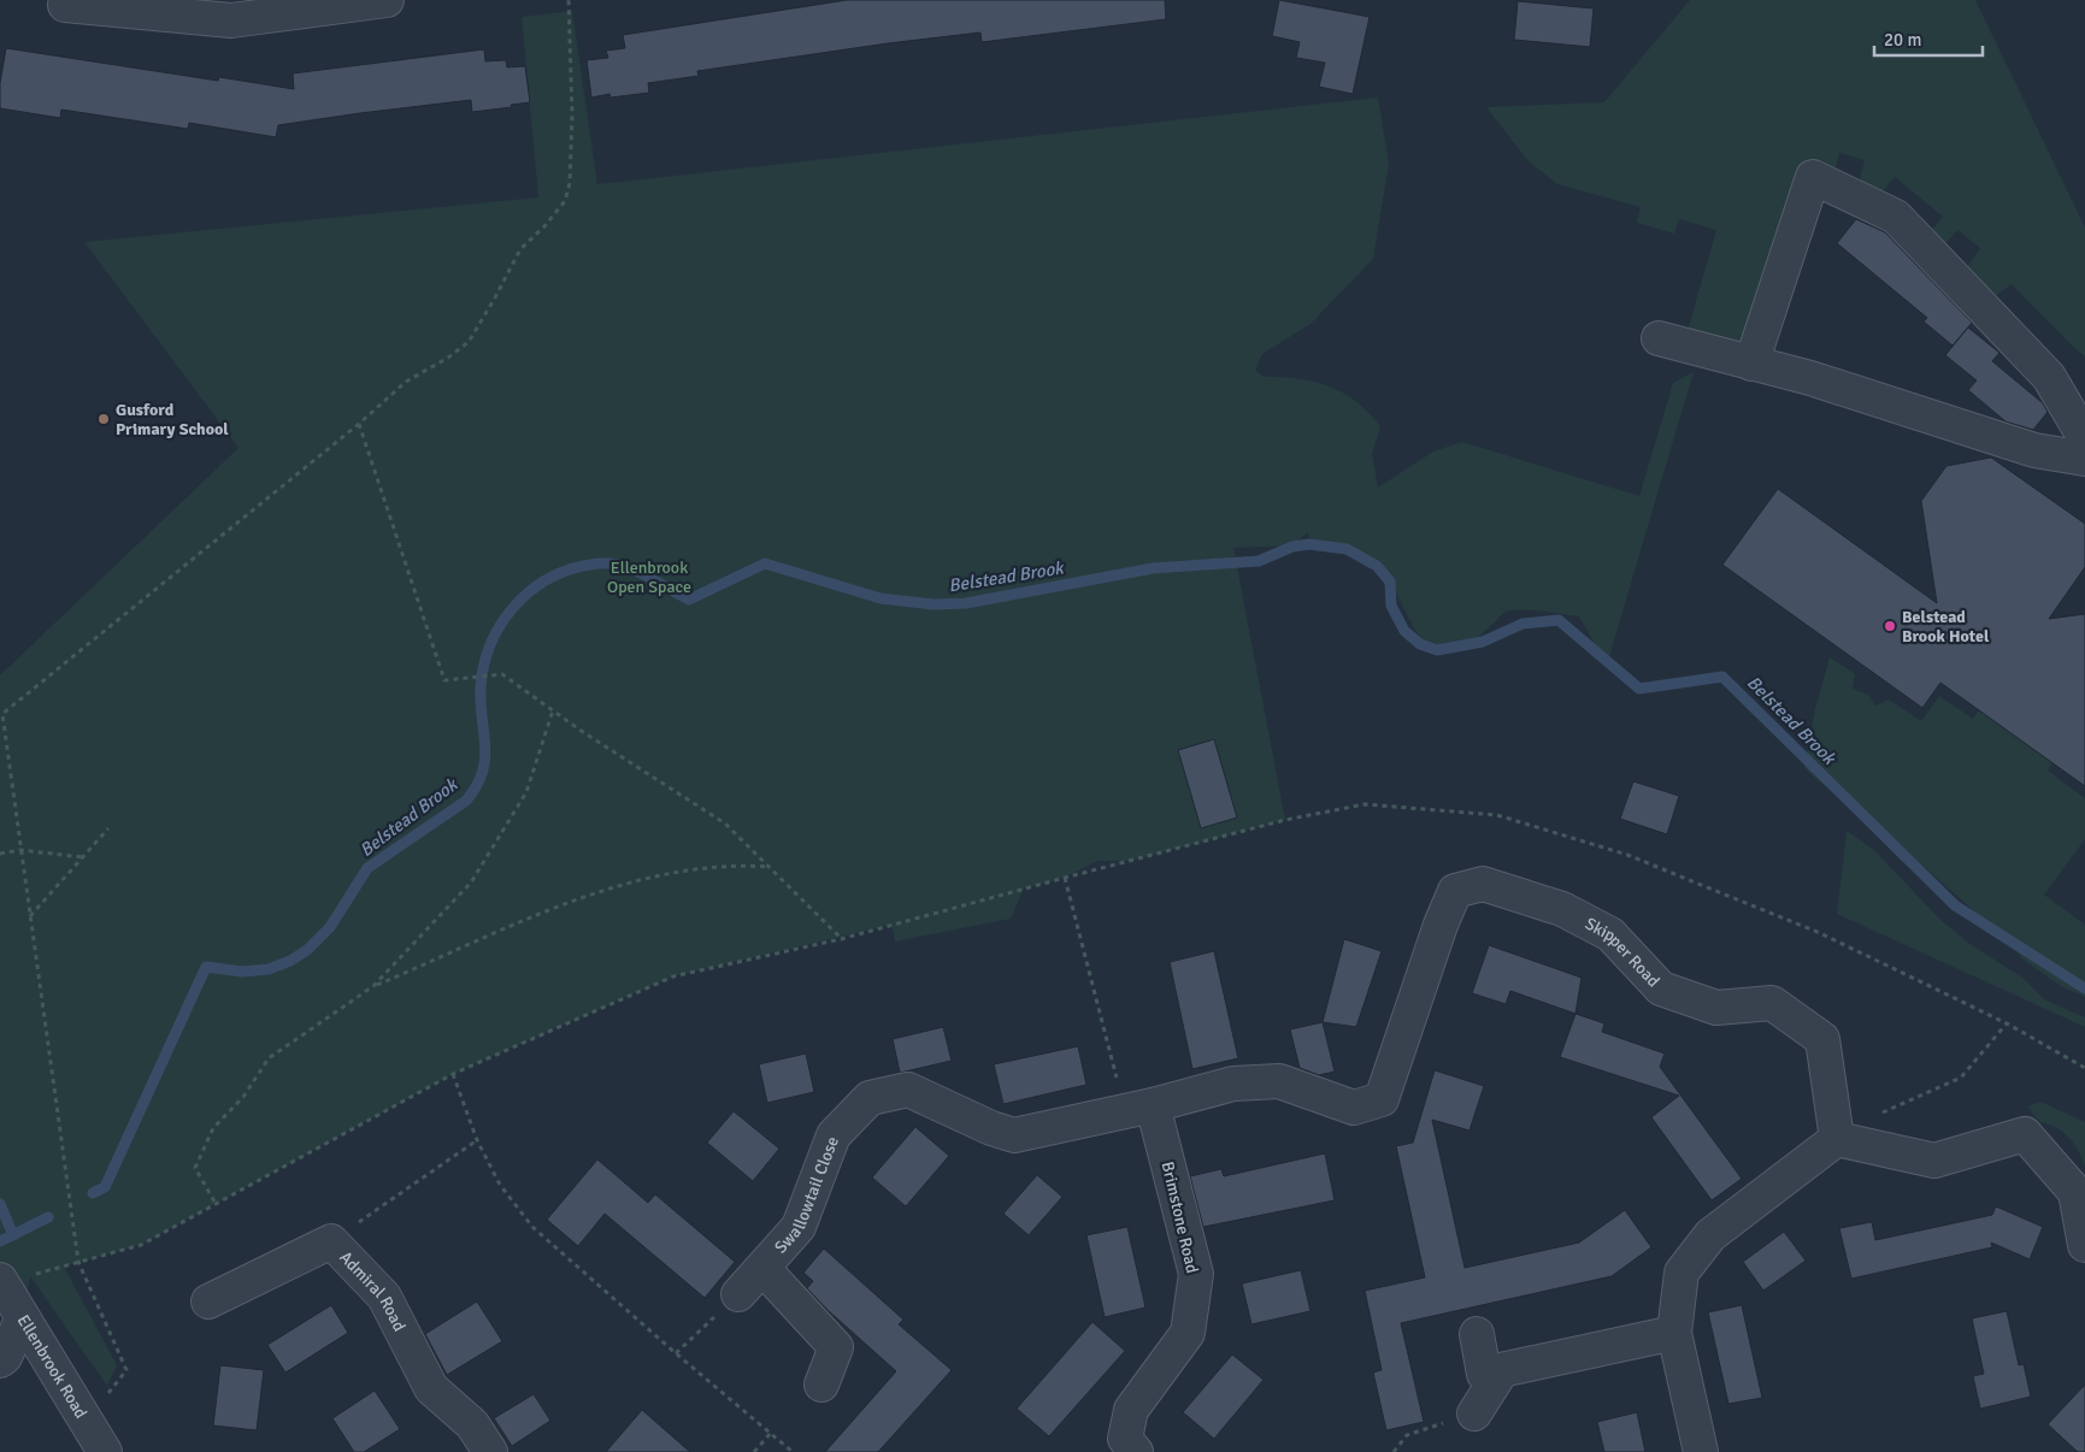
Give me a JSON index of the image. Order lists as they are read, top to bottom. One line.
{"streets":{"street":["Skipper Road","Swallowtail Close","Brimstone Road","Admiral Road","Ellenbrook Road"]},"crossings":[["Skipper Road","Swallowtail Close"],["Skipper Road","Brimstone Road"],["Swallowtail Close","Brimstone Road"]],"water":["Belstead Brook"],"parks":["Ellenbrook Open Space"],"places":["Gusford Primary School","Belstead Brook Hotel"],"scale_bar":"20 m"}
